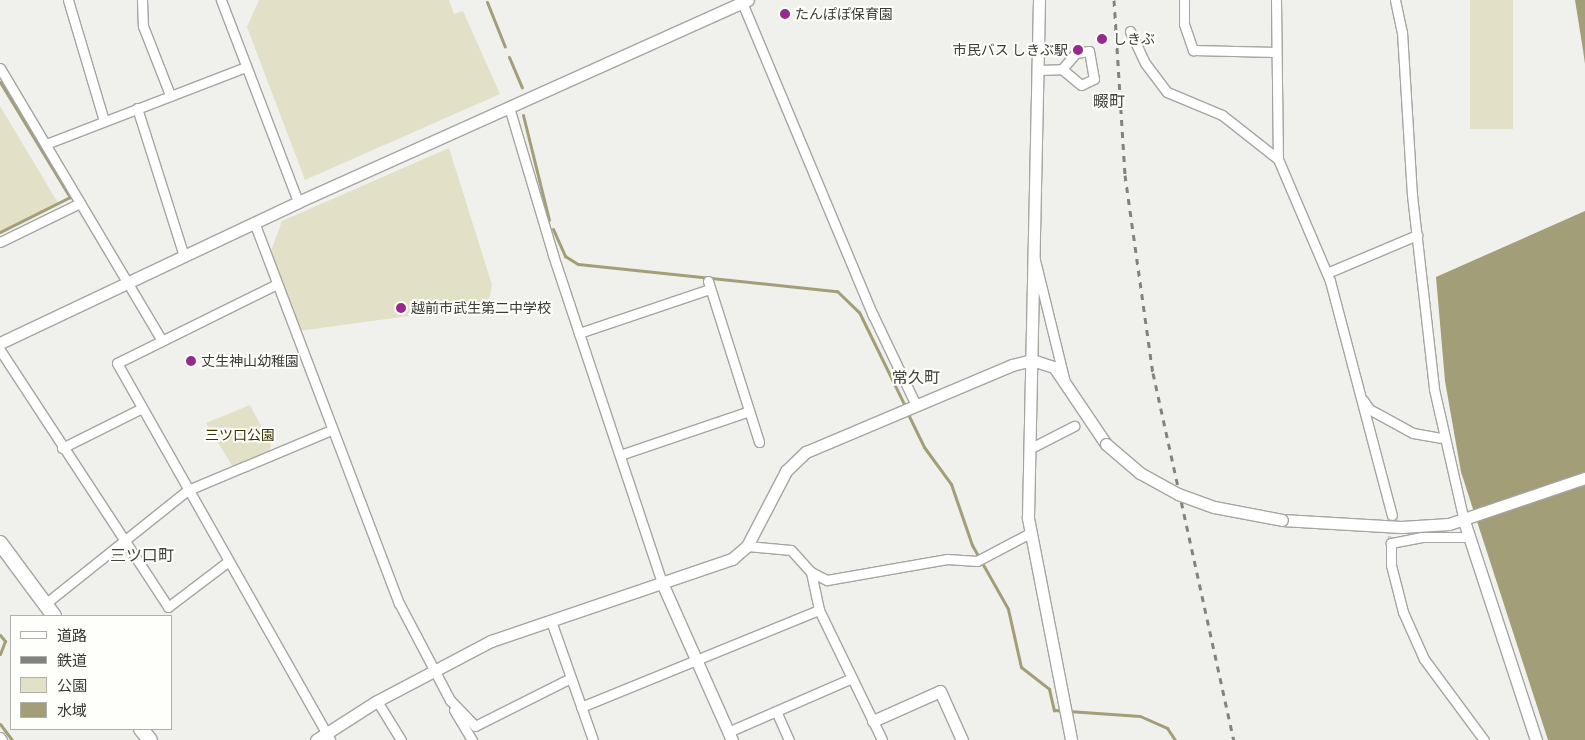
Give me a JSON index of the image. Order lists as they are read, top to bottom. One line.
{"districts":["畷町","常久町","三ツ口町"],"parks":["三ツ口公園"],"places":["たんぽぽ保育園","しきぶ","市民バス しきぶ駅","越前市武生第二中学校","丈生神山幼稚園"],"legend":["道路","鉄道","公園","水域"]}
